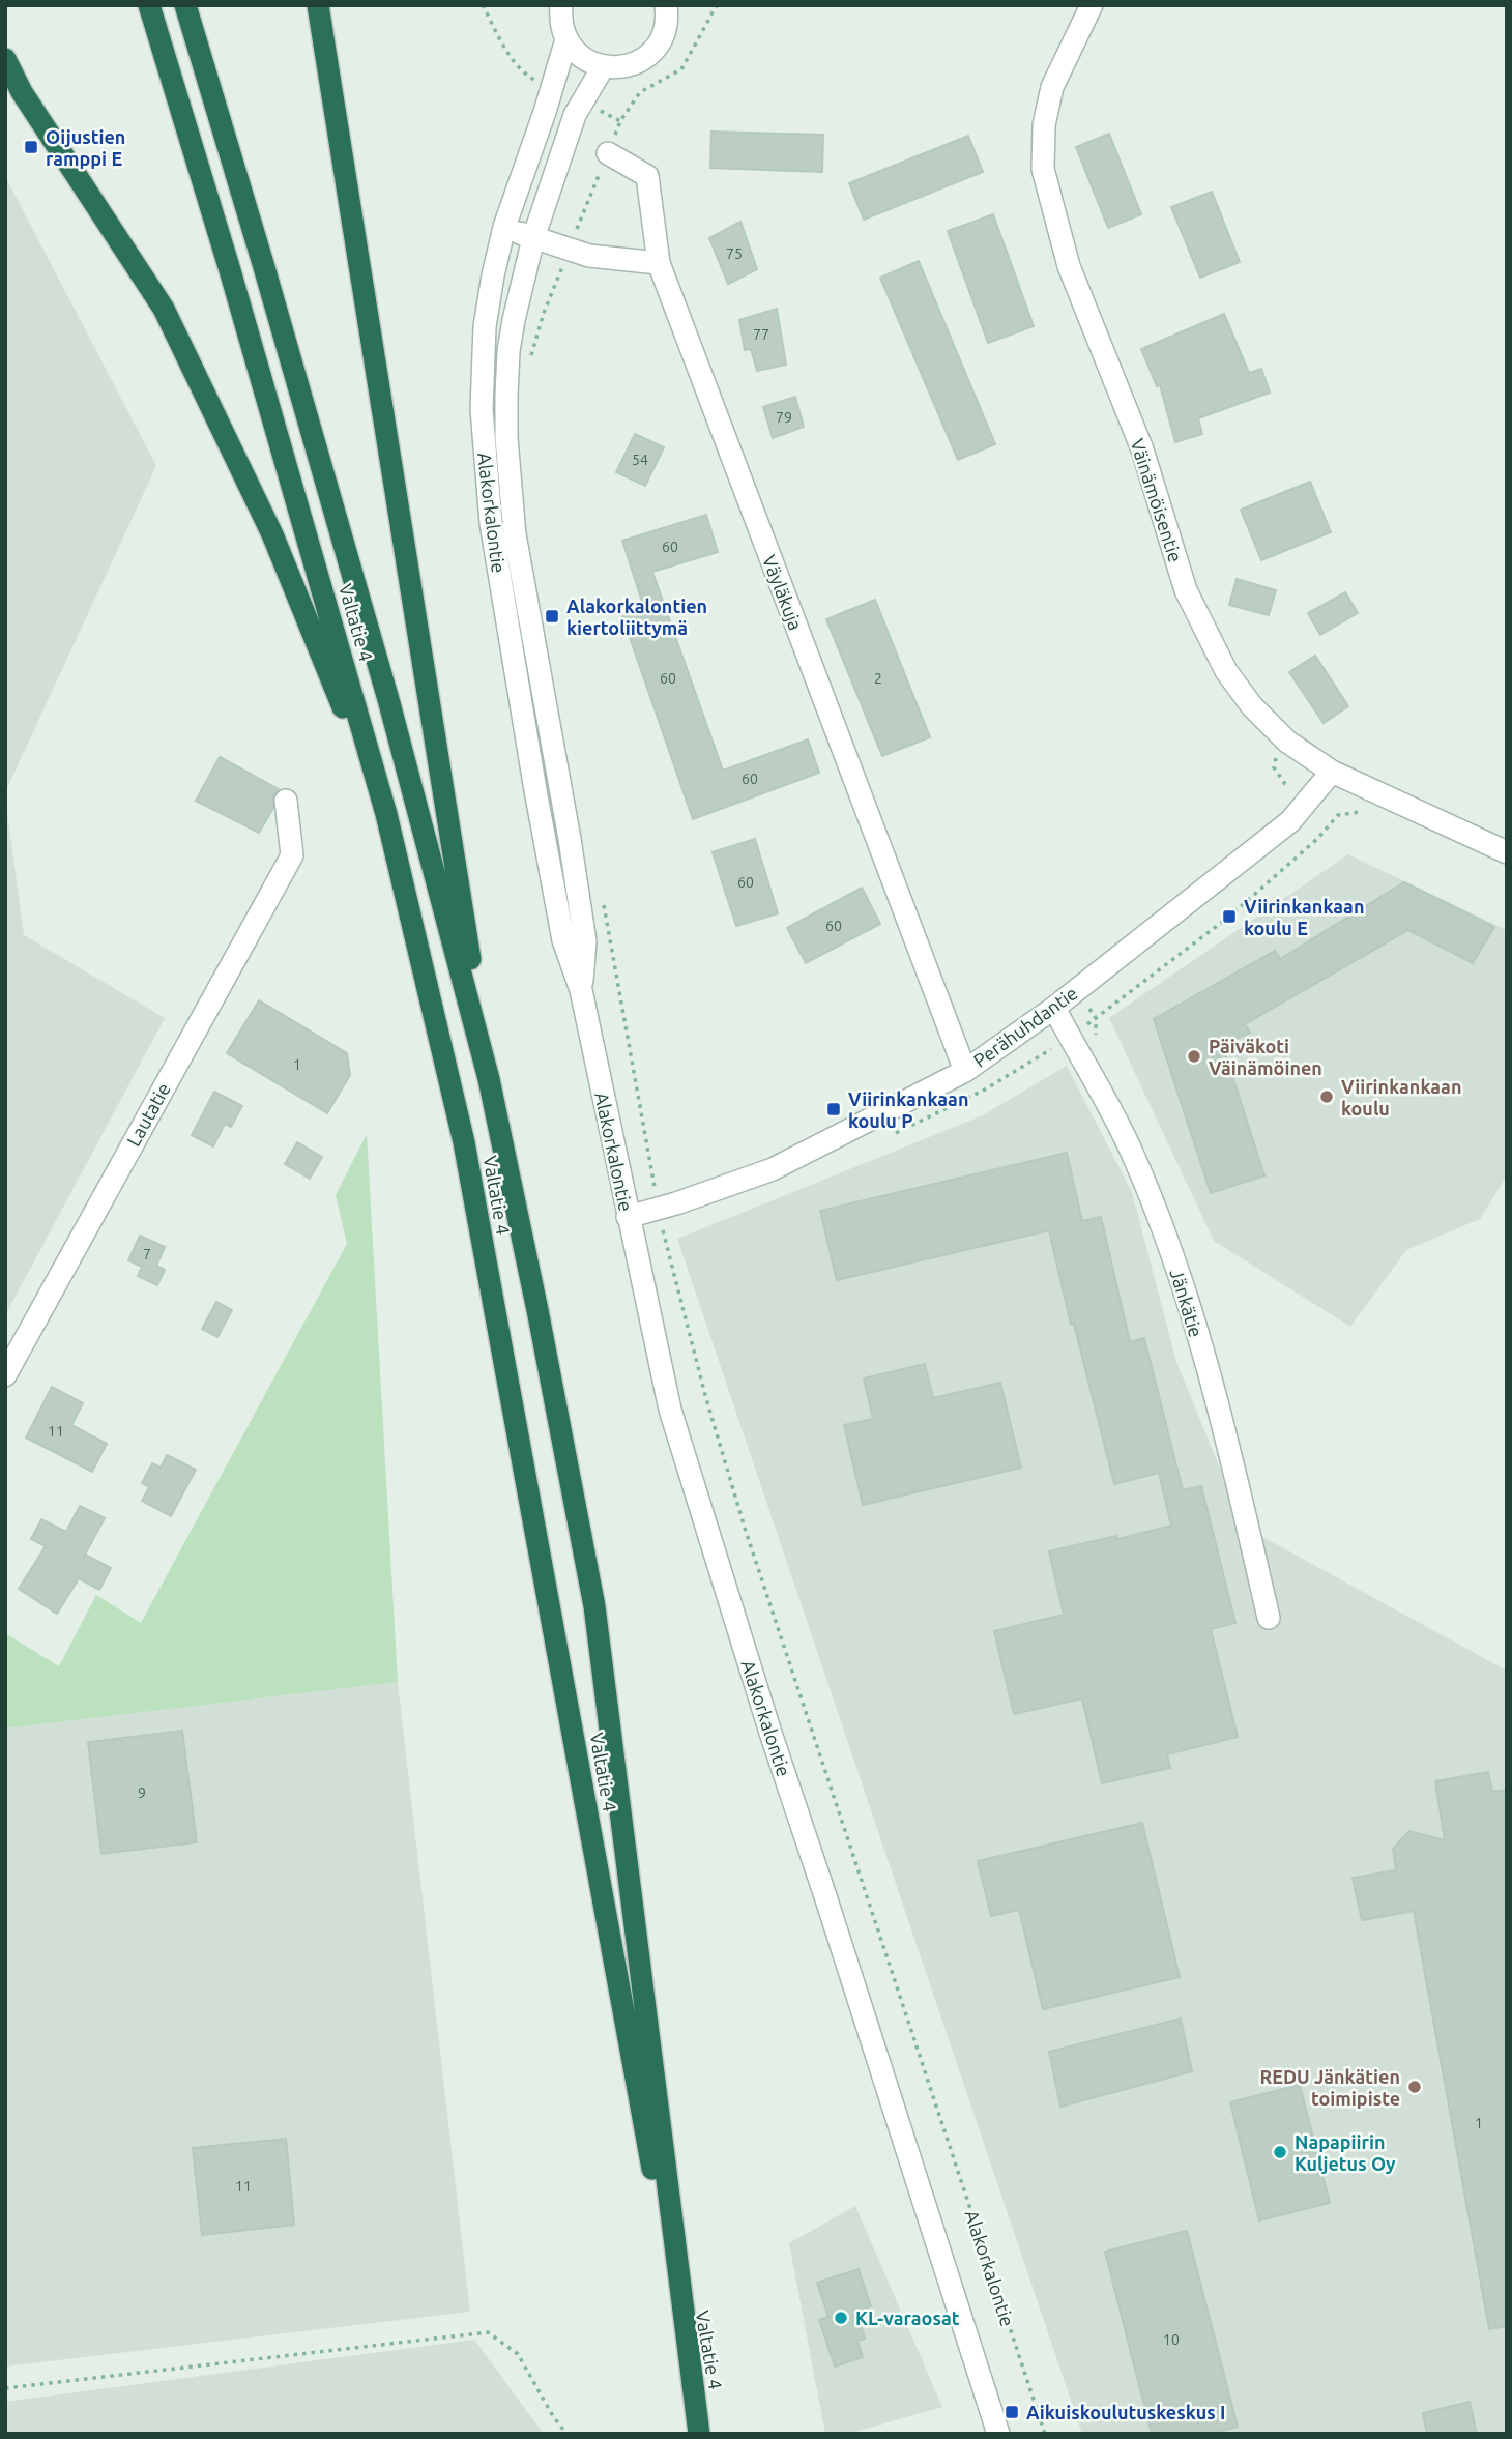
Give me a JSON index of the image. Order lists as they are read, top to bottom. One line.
{"streets":{"highway":["Valtatie 4"],"street":["Väinämöisentie","Alakorkalontie","Väyläkuja","Perähuhdantie","Lautatie","Jänkätie"]},"crossings":[["Väinämöisentie","Perähuhdantie"],["Alakorkalontie","Perähuhdantie"],["Väyläkuja","Perähuhdantie"],["Perähuhdantie","Jänkätie"]],"places":{"transit":["Oijustien ramppi E","Alakorkalontien kiertoliittymä","Viirinkankaan koulu E","Viirinkankaan koulu P","Aikuiskoulutuskeskus I"],"other":["Päiväkoti Väinämöinen","Viirinkankaan koulu","REDU Jänkätien toimipiste","Napapiirin Kuljetus Oy","KL-varaosat"]},"house_numbers":["75","77","79","54","60","60","2","60","60","60","1","7","11","9","1","11","10"]}
